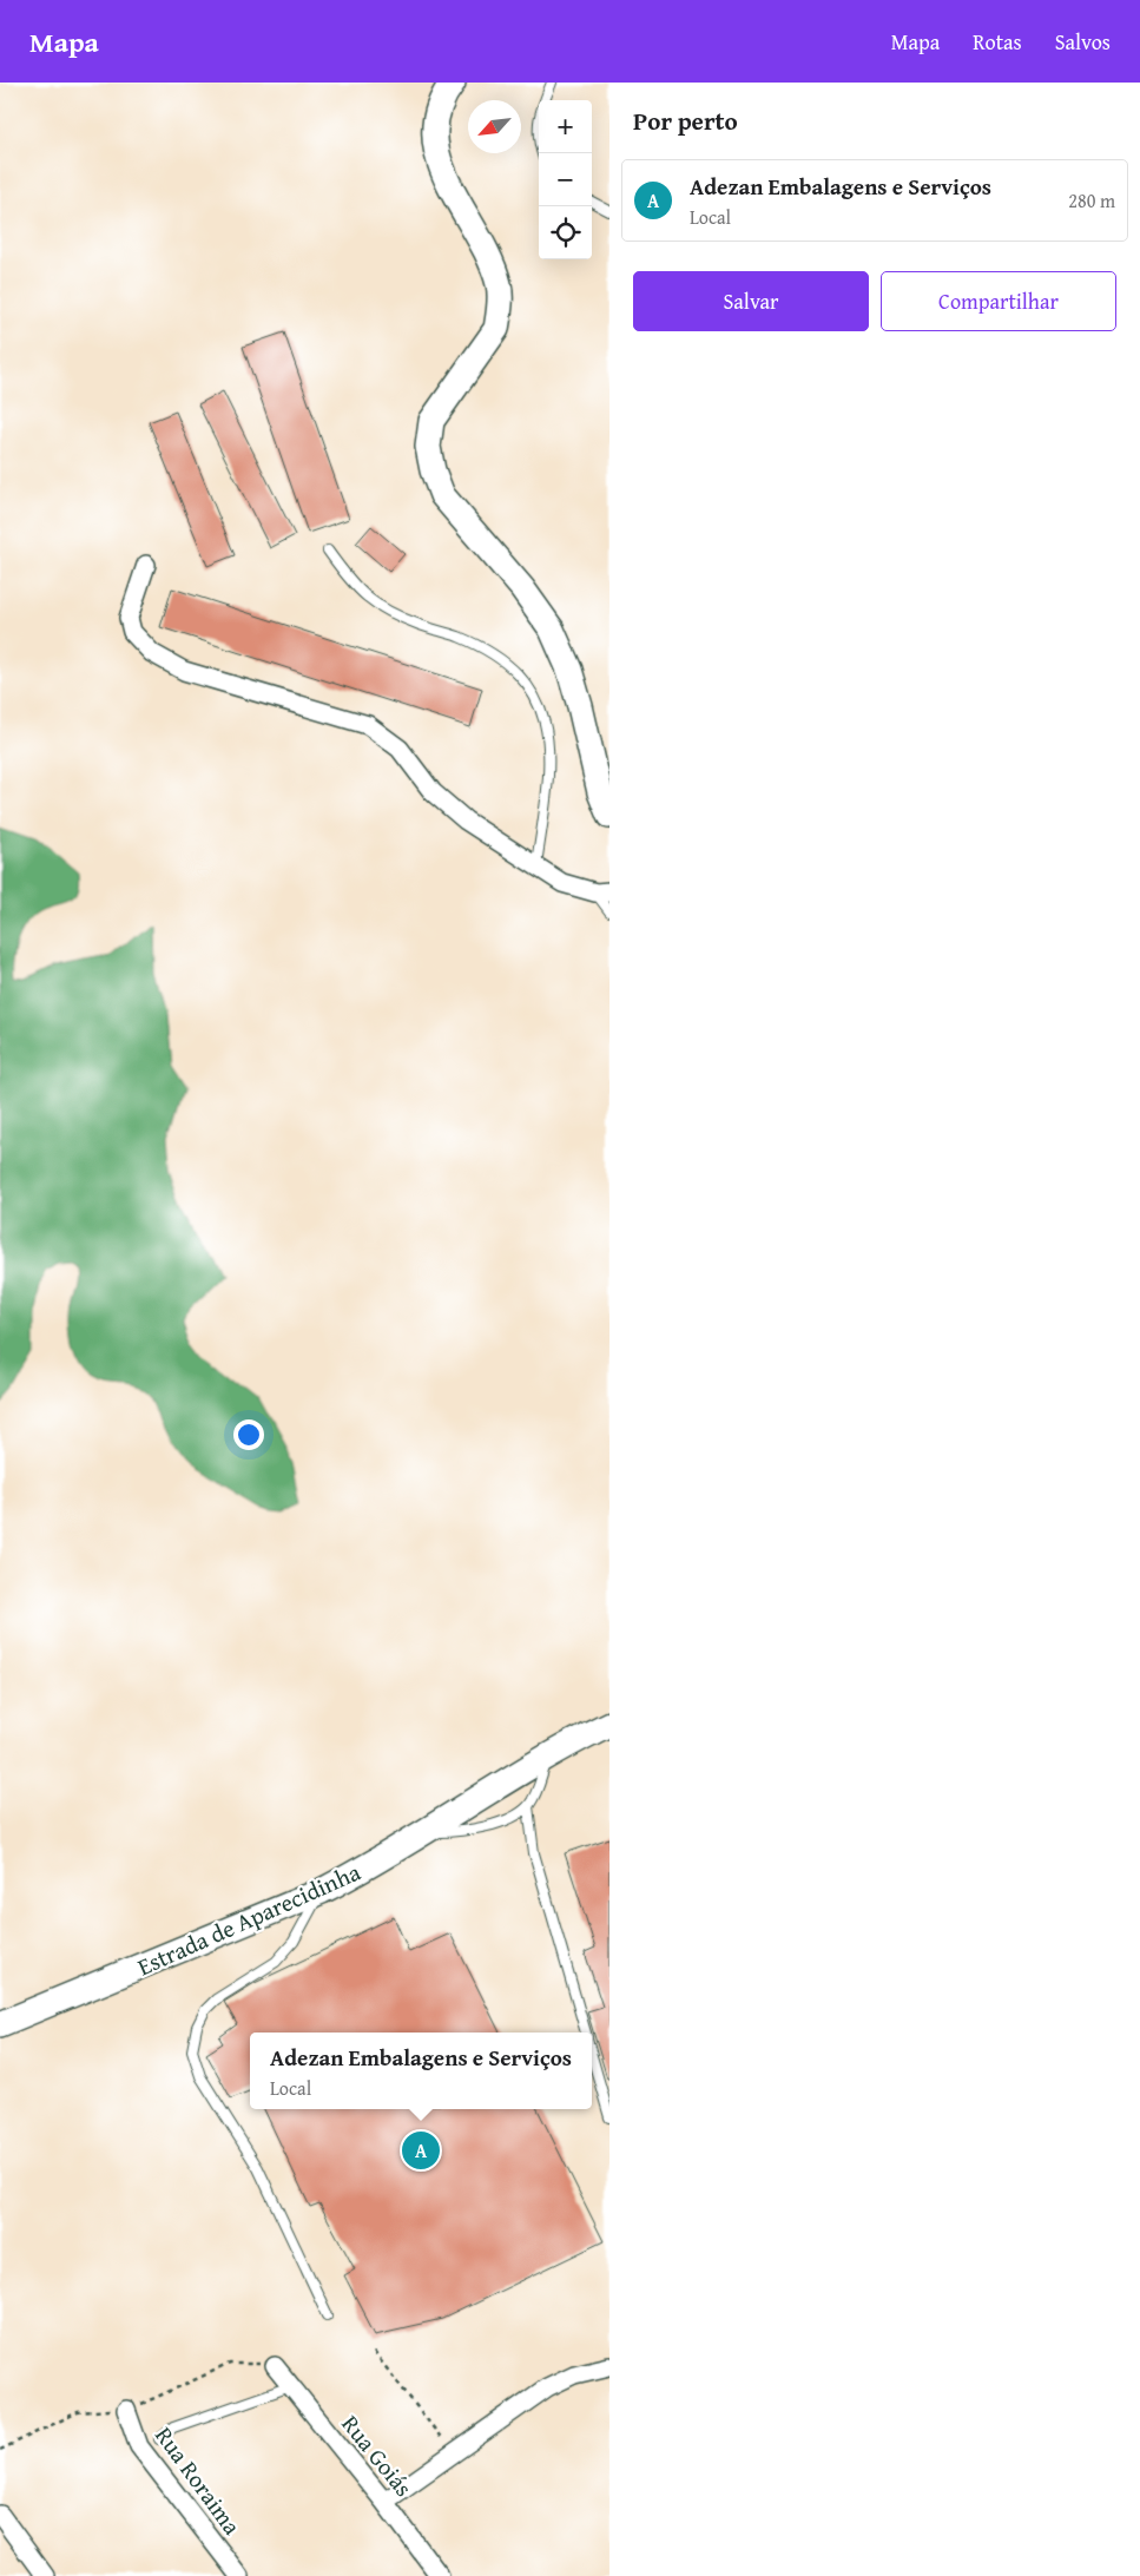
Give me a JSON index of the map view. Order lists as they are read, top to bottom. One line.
{"streets":{"street":["Estrada de Aparecidinha","Rua Goiás","Rua Roraima"]},"north":"bottom left","page":{"header":"Mapa","nav":["Mapa","Rotas","Salvos"],"heading":"Por perto","map_buttons":["+","−"],"list":[{"mark":"A","name":"Adezan Embalagens e Serviços","note":"Local","value":"280 m"}],"buttons":["Salvar","Compartilhar"],"popup":["Adezan Embalagens e Serviços","Local"],"pins":"A"}}
